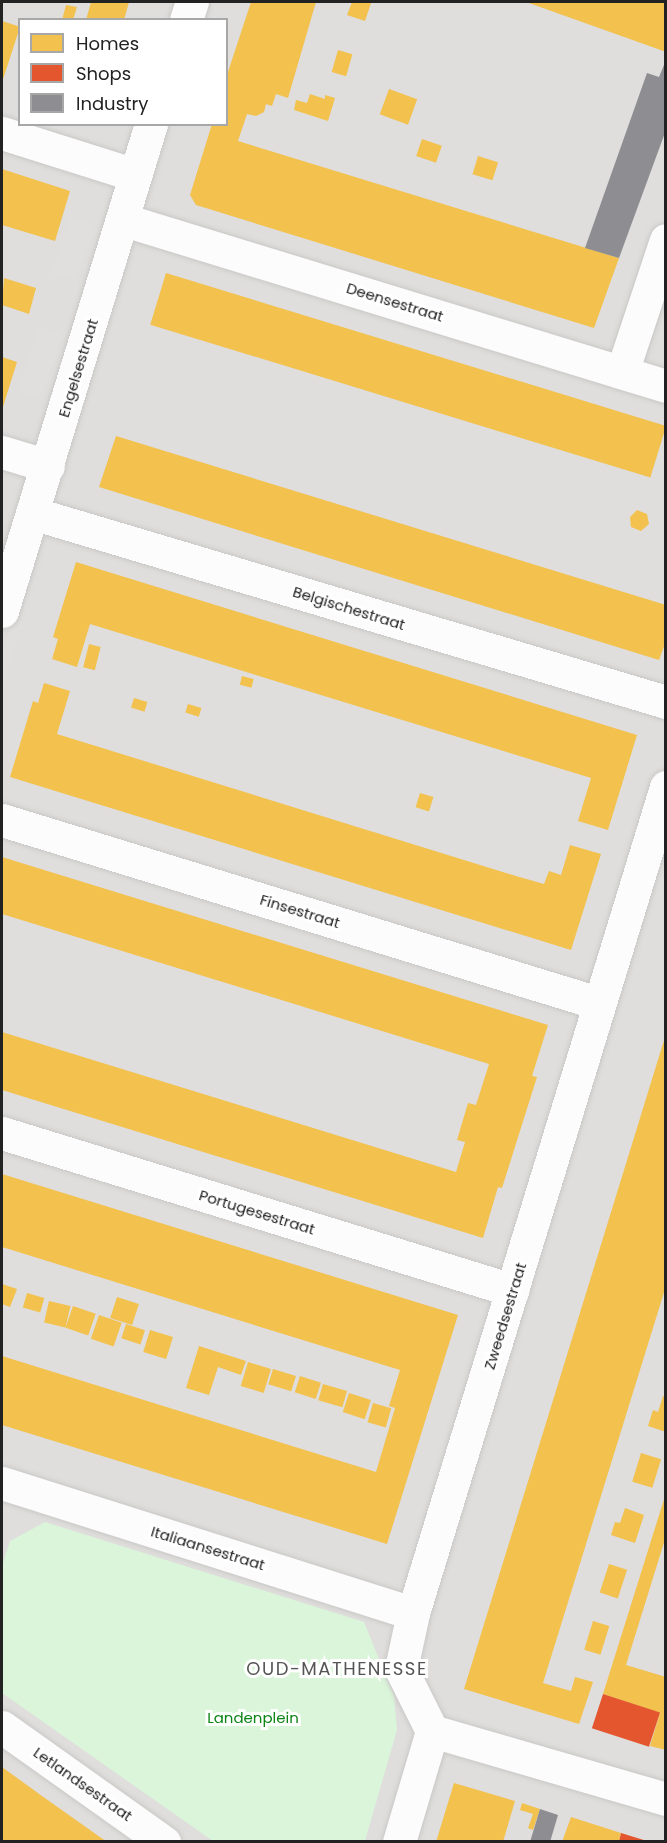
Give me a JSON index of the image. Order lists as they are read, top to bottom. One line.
{"streets":{"street":["Deensestraat","Engelsestraat","Belgischestraat","Finsestraat","Portugesestraat","Zweedsestraat","Italiaansestraat","Letlandsestraat"]},"crossings":[["Deensestraat","Engelsestraat"],["Engelsestraat","Belgischestraat"],["Finsestraat","Zweedsestraat"],["Portugesestraat","Zweedsestraat"],["Zweedsestraat","Italiaansestraat"]],"districts":["OUD-MATHENESSE"],"parks":["Landenplein"],"legend":["Homes","Shops","Industry"]}
